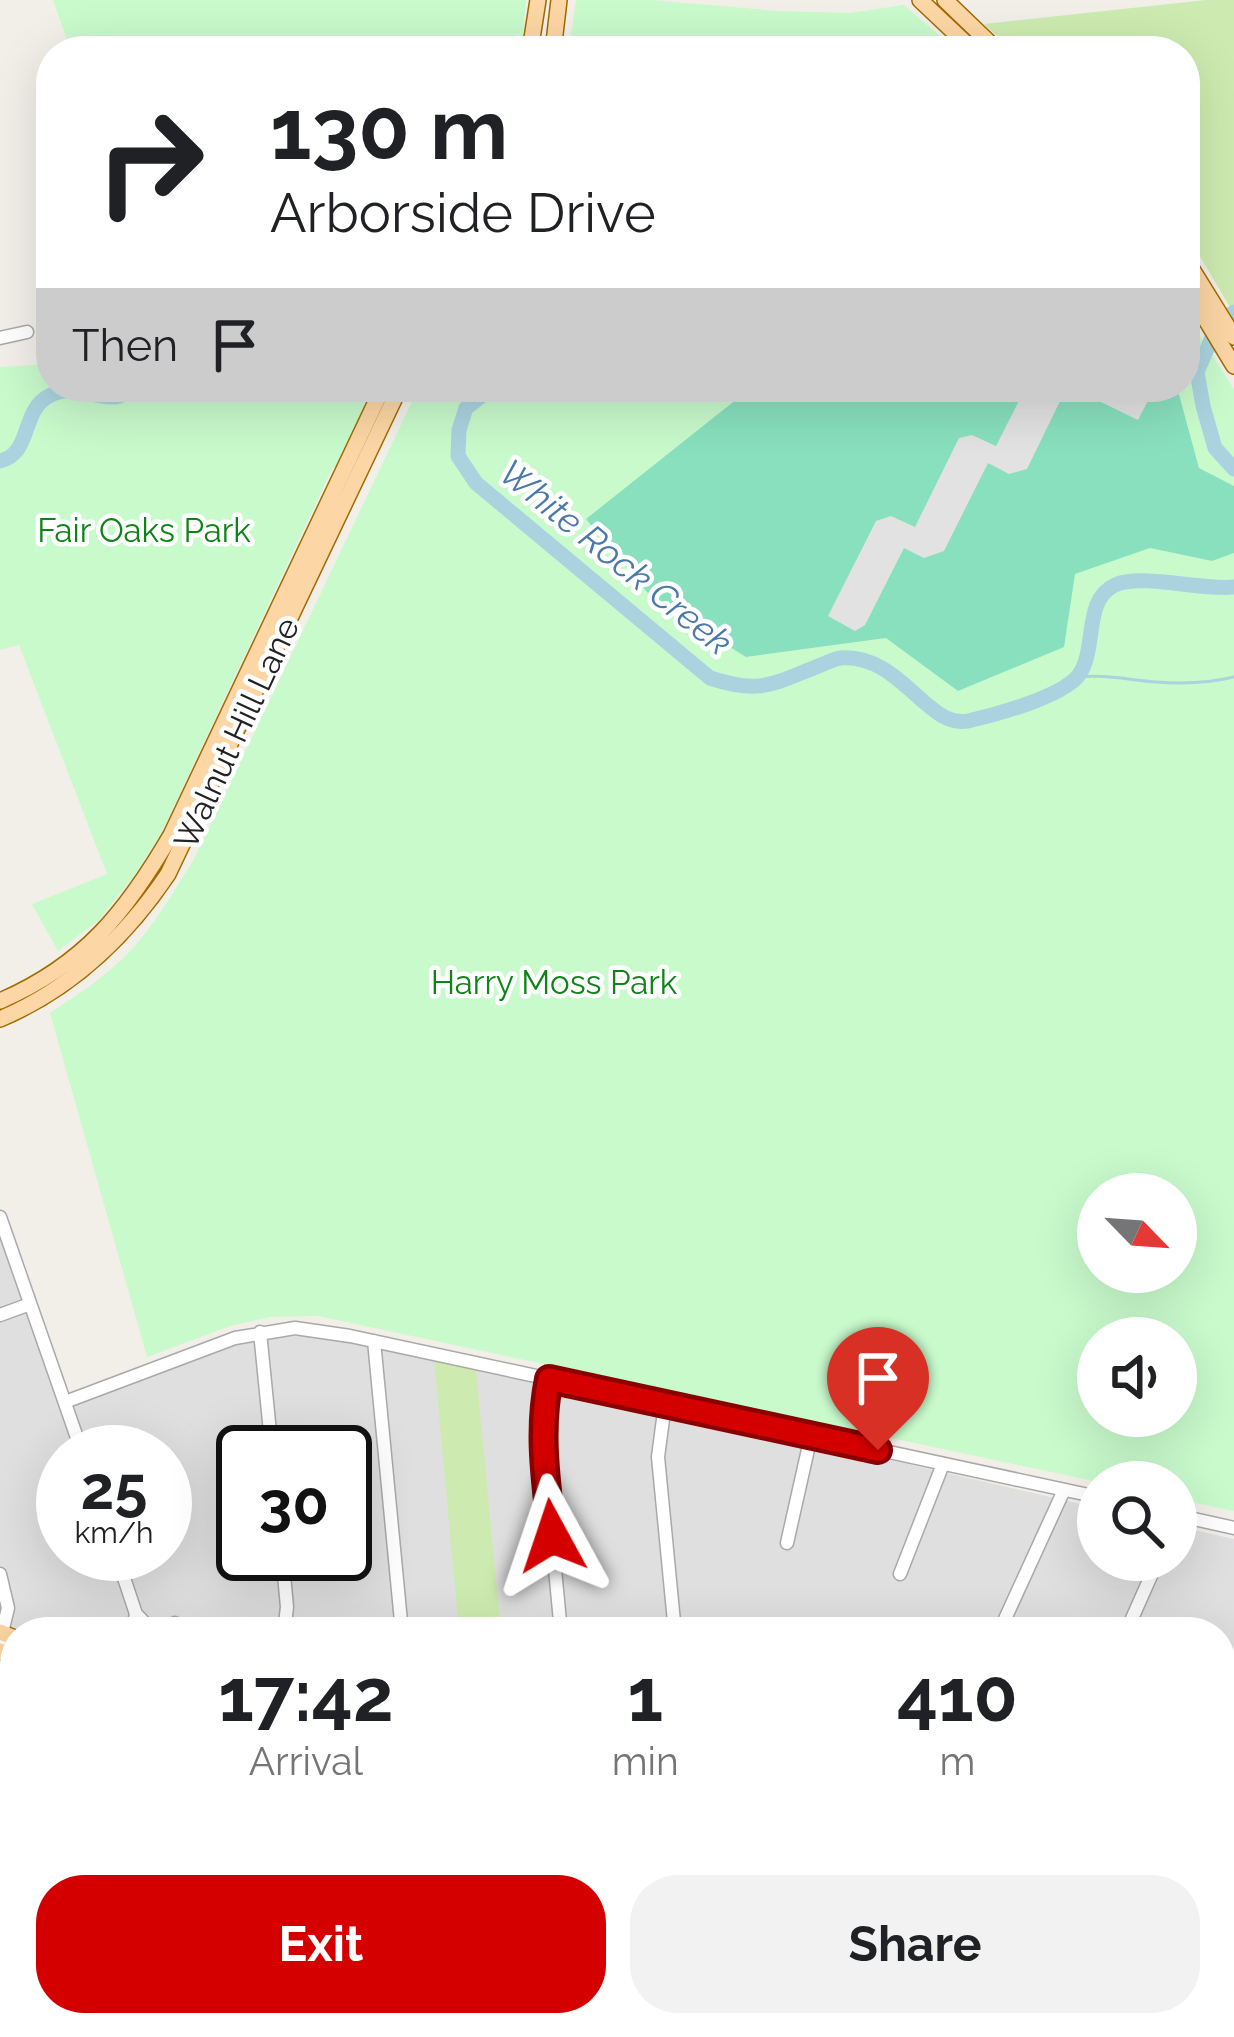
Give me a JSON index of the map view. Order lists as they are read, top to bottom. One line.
{"streets":{"main road":["Walnut Hill Lane"]},"water":["White Rock Creek"],"parks":["Fair Oaks Park","Harry Moss Park"],"north":"bottom right","page":{"turn":["130 m","Arborside Drive"],"then":"Then","speed":"25 km/h","limit":"30","eta":["17:42","Arrival","1","min","410","m"],"buttons":["Exit","Share"]}}
